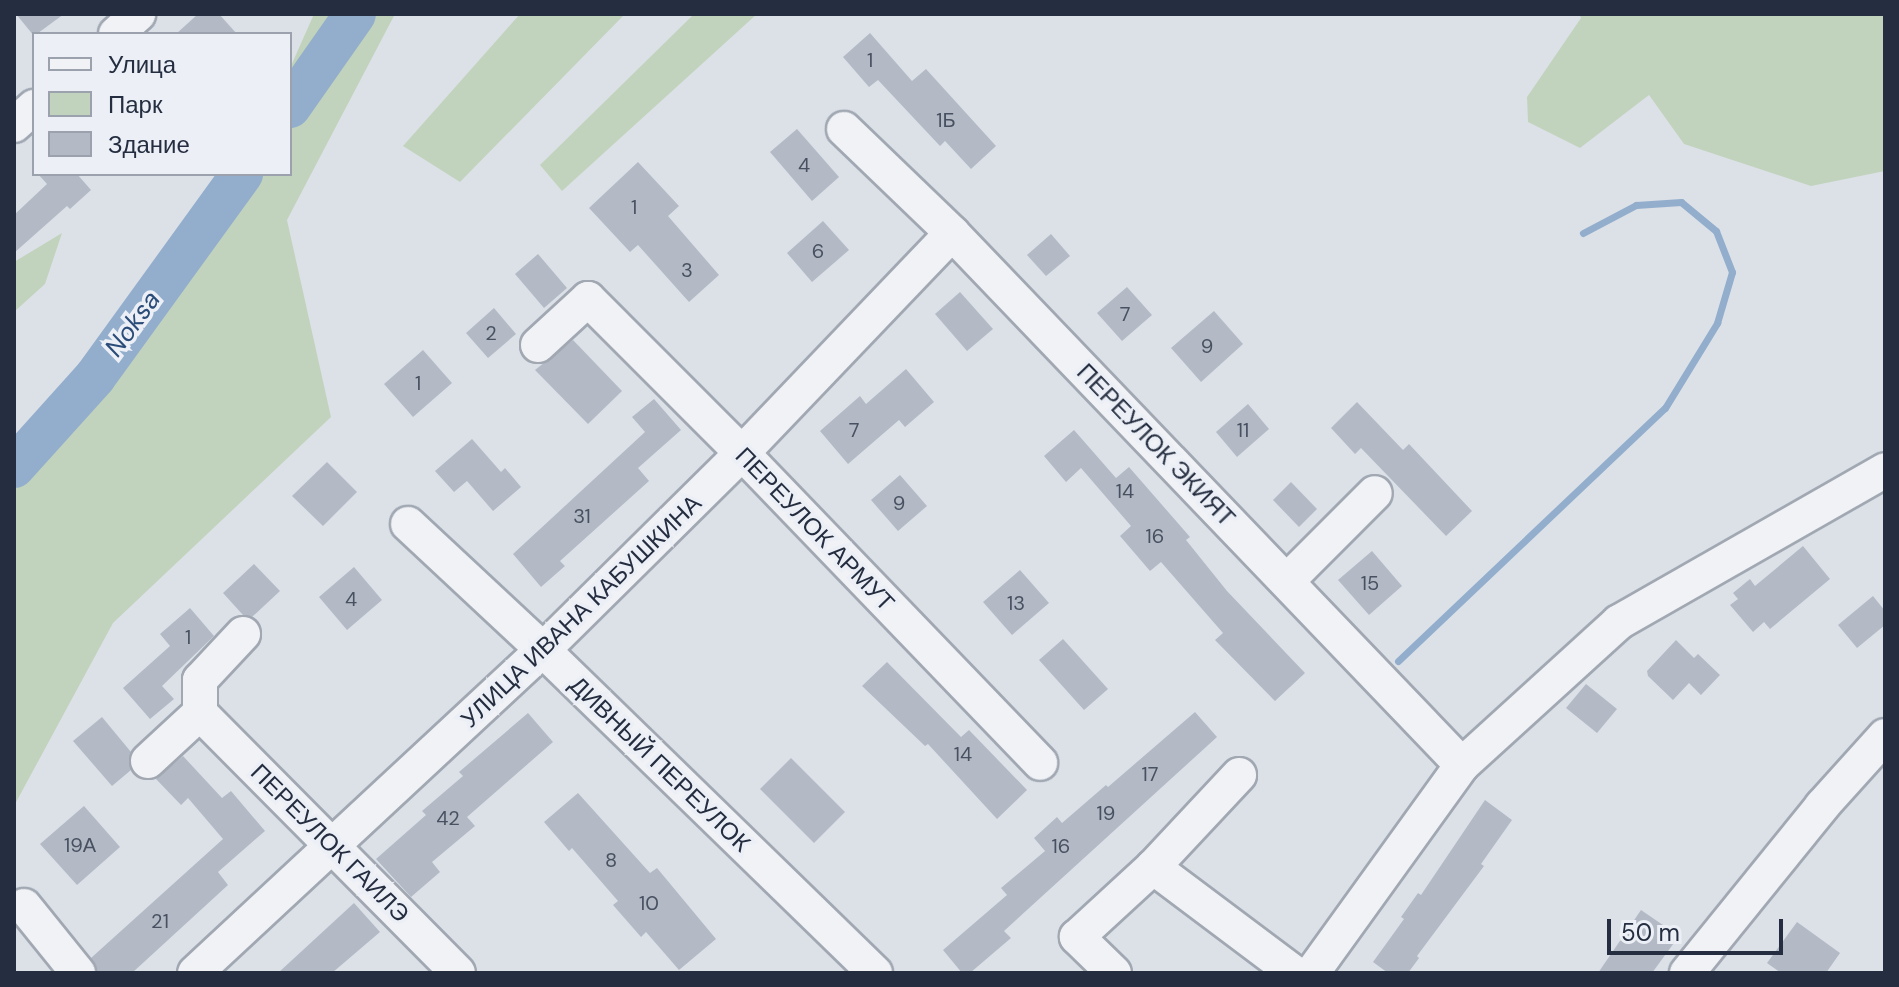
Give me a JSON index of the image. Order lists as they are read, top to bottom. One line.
{"streets":{"street":["ПЕРЕУЛОК ЭКИЯТ","ПЕРЕУЛОК АРМУТ","УЛИЦА ИВАНА КАБУШКИНА","ДИВНЫЙ ПЕРЕУЛОК","ПЕРЕУЛОК ГАИЛЭ"]},"crossings":[["ПЕРЕУЛОК ЭКИЯТ","УЛИЦА ИВАНА КАБУШКИНА"],["ПЕРЕУЛОК АРМУТ","УЛИЦА ИВАНА КАБУШКИНА"],["УЛИЦА ИВАНА КАБУШКИНА","ДИВНЫЙ ПЕРЕУЛОК"],["УЛИЦА ИВАНА КАБУШКИНА","ПЕРЕУЛОК ГАИЛЭ"]],"water":["Noksa"],"house_numbers":["1","1Б","4","1","6","3","7","2","9","1","7","11","14","9","31","16","15","4","13","1","14","17","19","42","19А","16","8","10","21"],"legend":["Улица","Парк","Здание"],"scale_bar":"50 m"}
